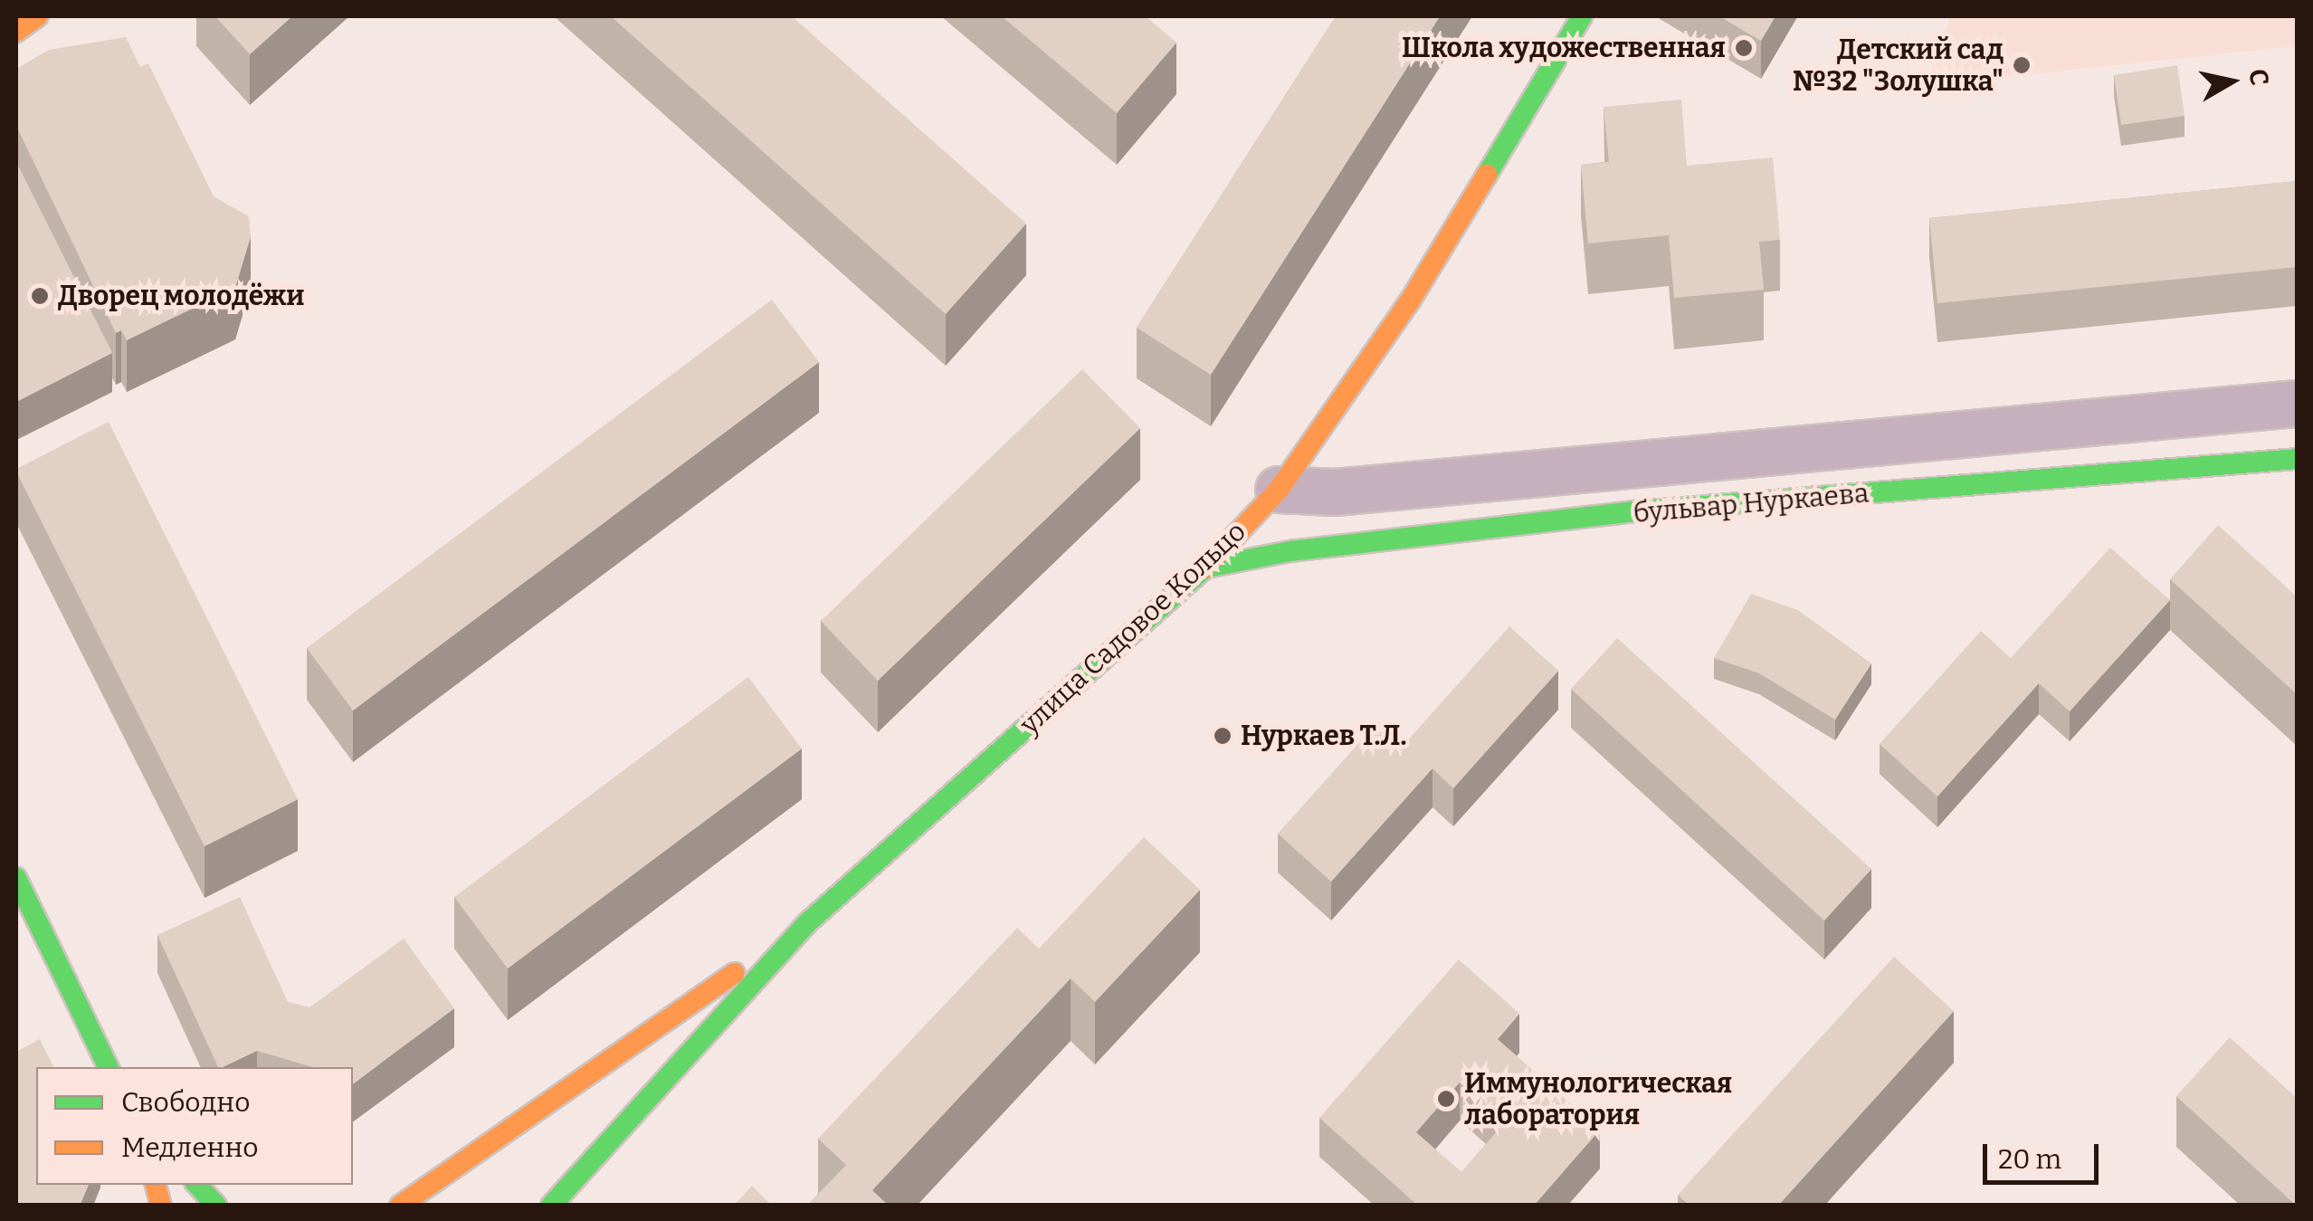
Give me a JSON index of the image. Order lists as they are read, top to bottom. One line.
{"streets":{"main road":["бульвар Нуркаева","улица Садовое Кольцо"]},"crossings":[["бульвар Нуркаева","улица Садовое Кольцо"]],"places":["Школа художественная","Детский сад №32 \"Золушка\"","Дворец молодёжи","Нуркаев Т.Л.","Иммунологическая лаборатория"],"legend":["Свободно","Медленно"],"scale_bar":"20 m","north":"right"}
